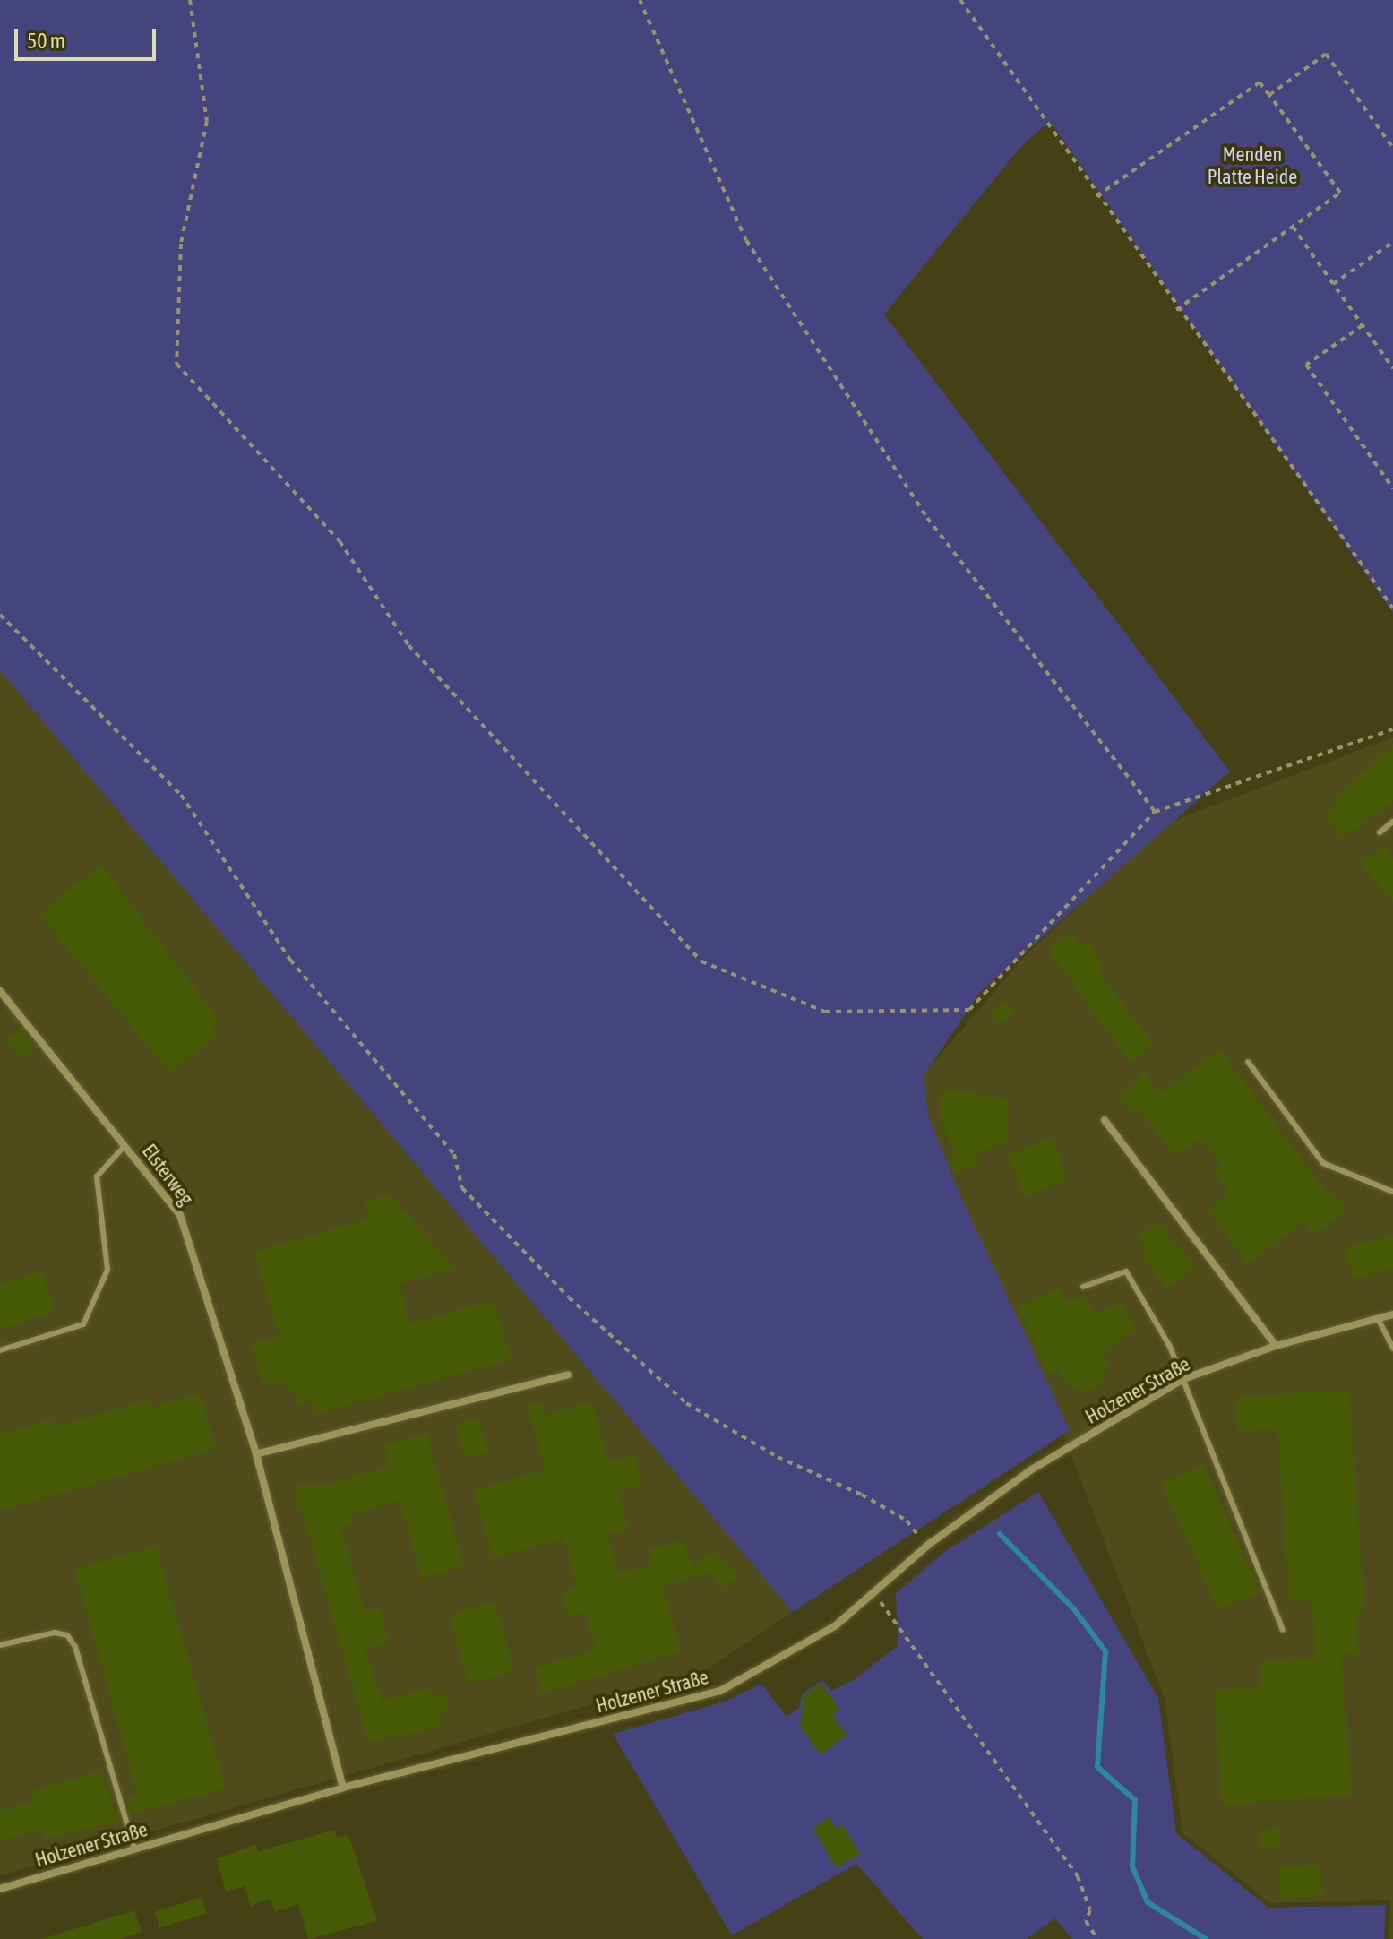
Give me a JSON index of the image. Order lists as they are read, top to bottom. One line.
{"streets":{"street":["Elsterweg","Holzener Straße"]},"crossings":[["Elsterweg","Holzener Straße"]],"parks":["Menden Platte Heide"],"scale_bar":"50 m"}
